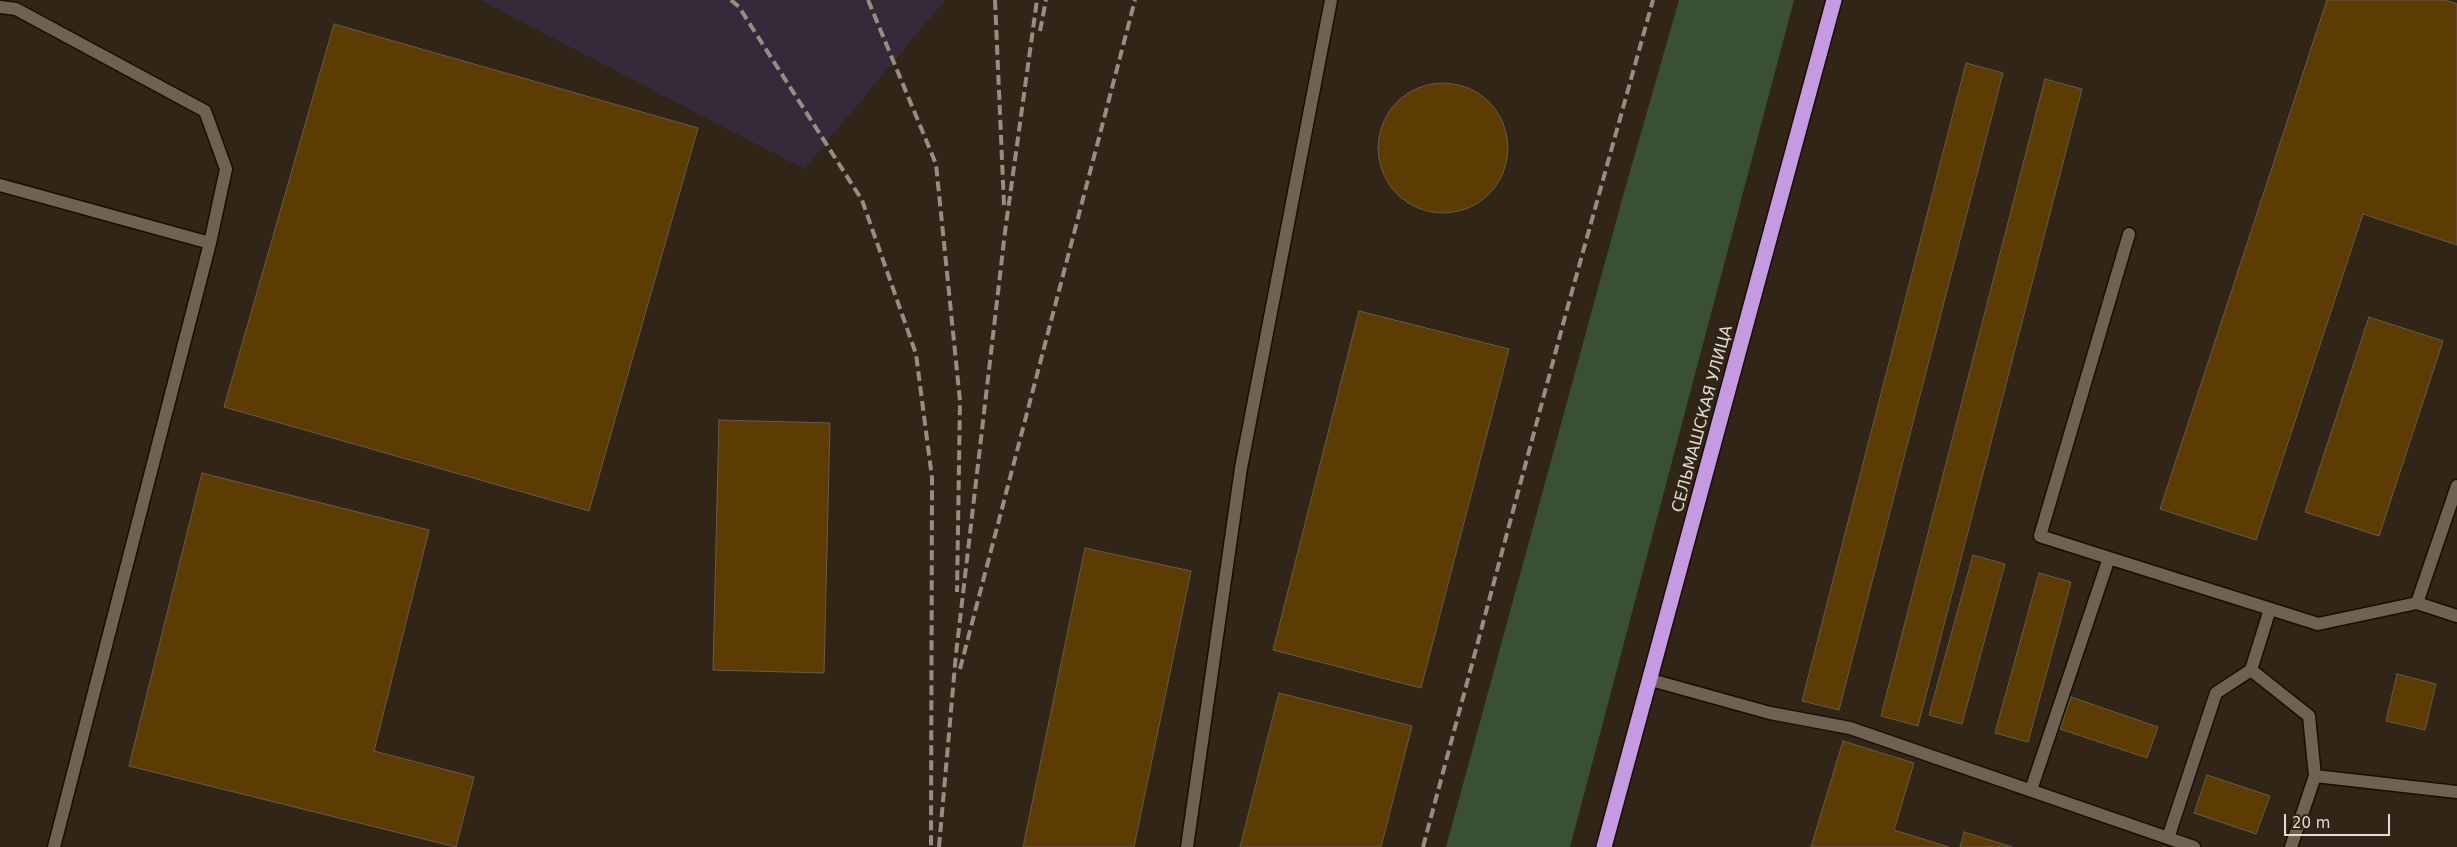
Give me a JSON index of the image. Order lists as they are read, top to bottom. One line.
{"streets":{"highway":["СЕЛЬМАШСКАЯ УЛИЦА"]},"scale_bar":"20 m"}
